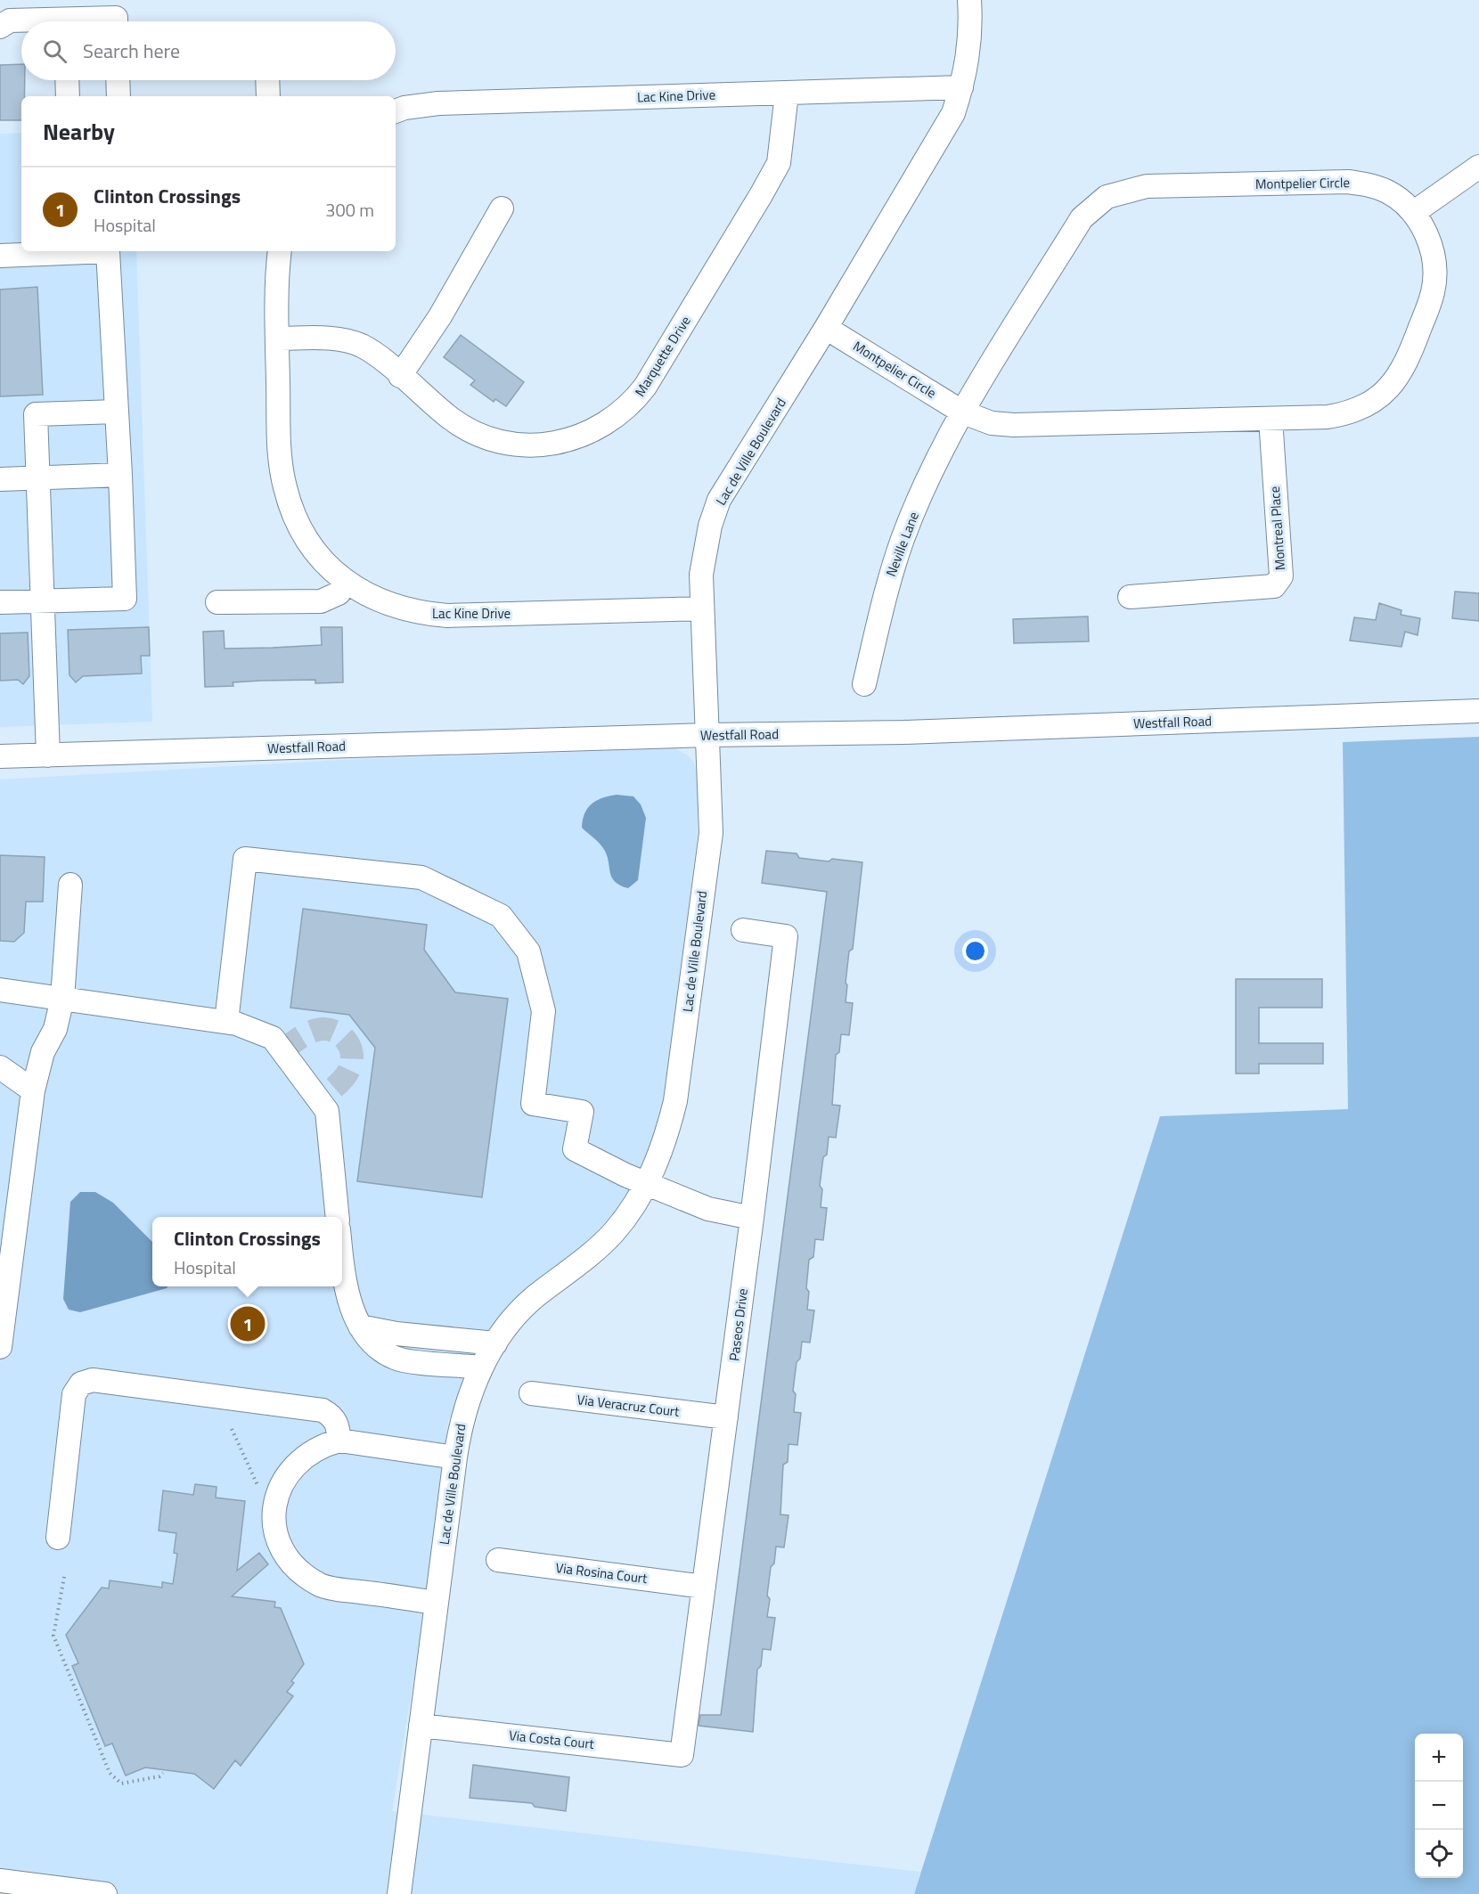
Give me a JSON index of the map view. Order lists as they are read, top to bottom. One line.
{"streets":{"street":["Lac Kine Drive","Montpelier Circle","Marquette Drive","Lac de Ville Boulevard","Montreal Place","Neville Lane","Westfall Road","Paseos Drive","Via Veracruz Court","Via Rosina Court","Via Costa Court"]},"crossings":[["Lac Kine Drive","Marquette Drive"],["Lac Kine Drive","Lac de Ville Boulevard"],["Montpelier Circle","Lac de Ville Boulevard"],["Montpelier Circle","Montreal Place"],["Montpelier Circle","Neville Lane"],["Lac de Ville Boulevard","Westfall Road"],["Lac de Ville Boulevard","Via Costa Court"],["Paseos Drive","Via Veracruz Court"],["Paseos Drive","Via Rosina Court"],["Paseos Drive","Via Costa Court"]],"page":{"search":"Search here","heading":"Nearby","list":[{"mark":"1","name":"Clinton Crossings","note":"Hospital","value":"300 m"}],"popup":["Clinton Crossings","Hospital"],"pins":"1","map_buttons":["+","−"]}}
